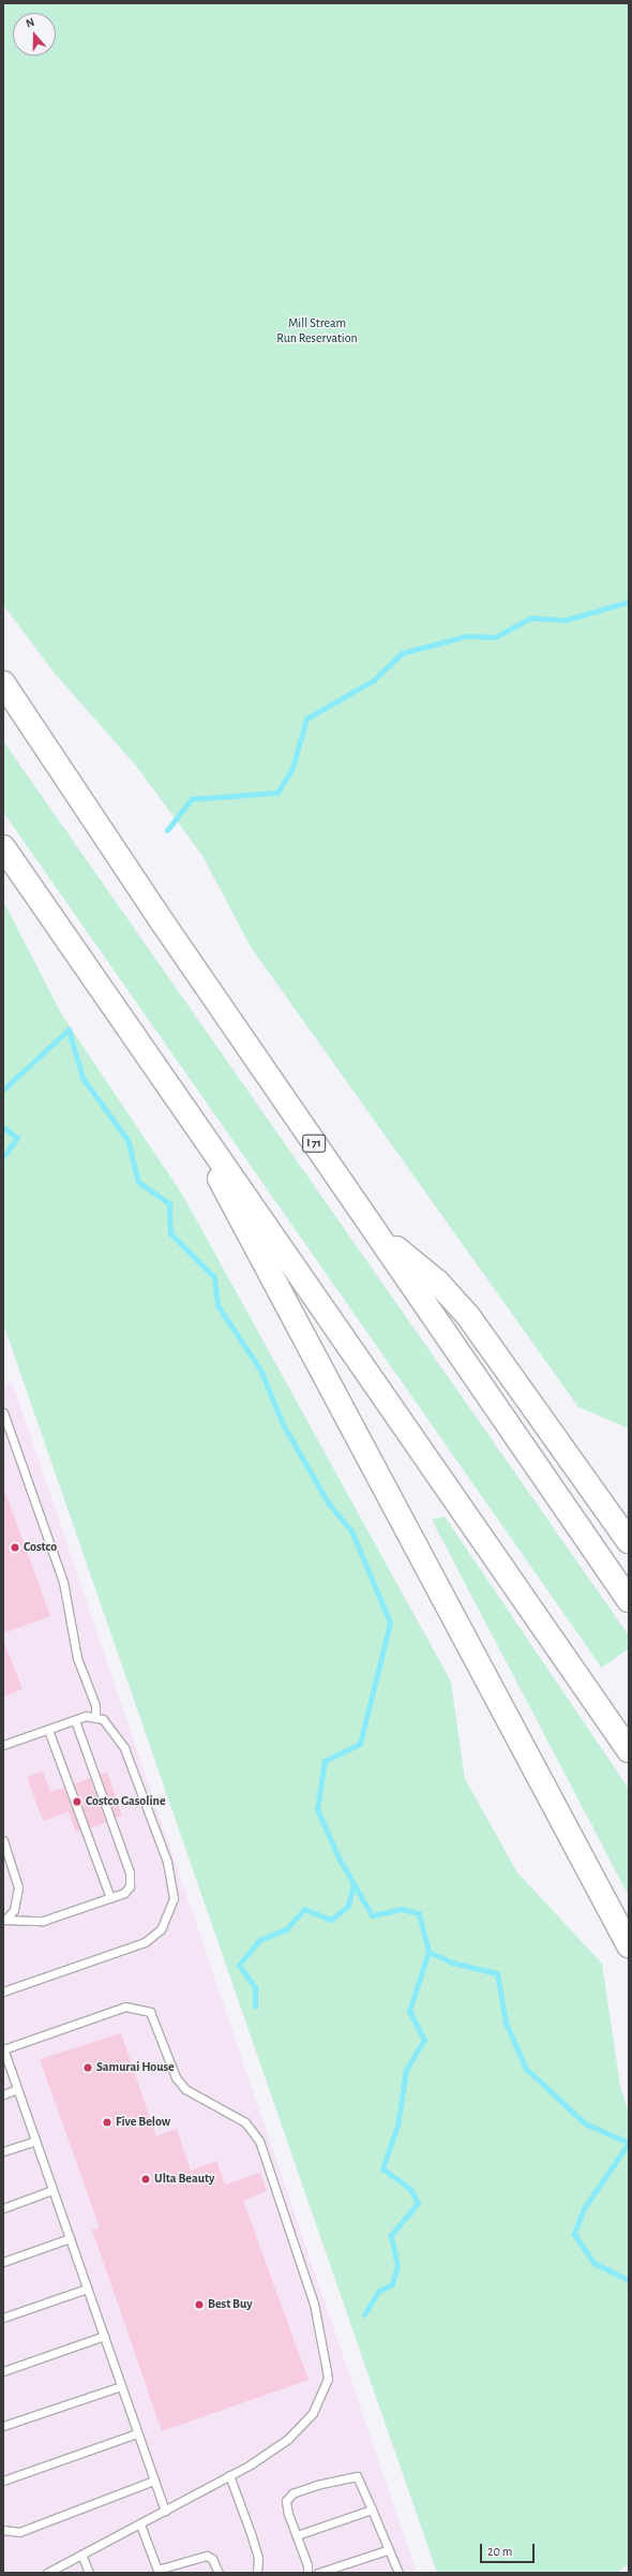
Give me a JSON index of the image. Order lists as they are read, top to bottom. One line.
{"streets":{"highway":["I 71"]},"parks":["Mill Stream Run Reservation"],"places":["Costco","Costco Gasoline","Samurai House","Five Below","Ulta Beauty","Best Buy"],"scale_bar":"20 m","north":"top"}
